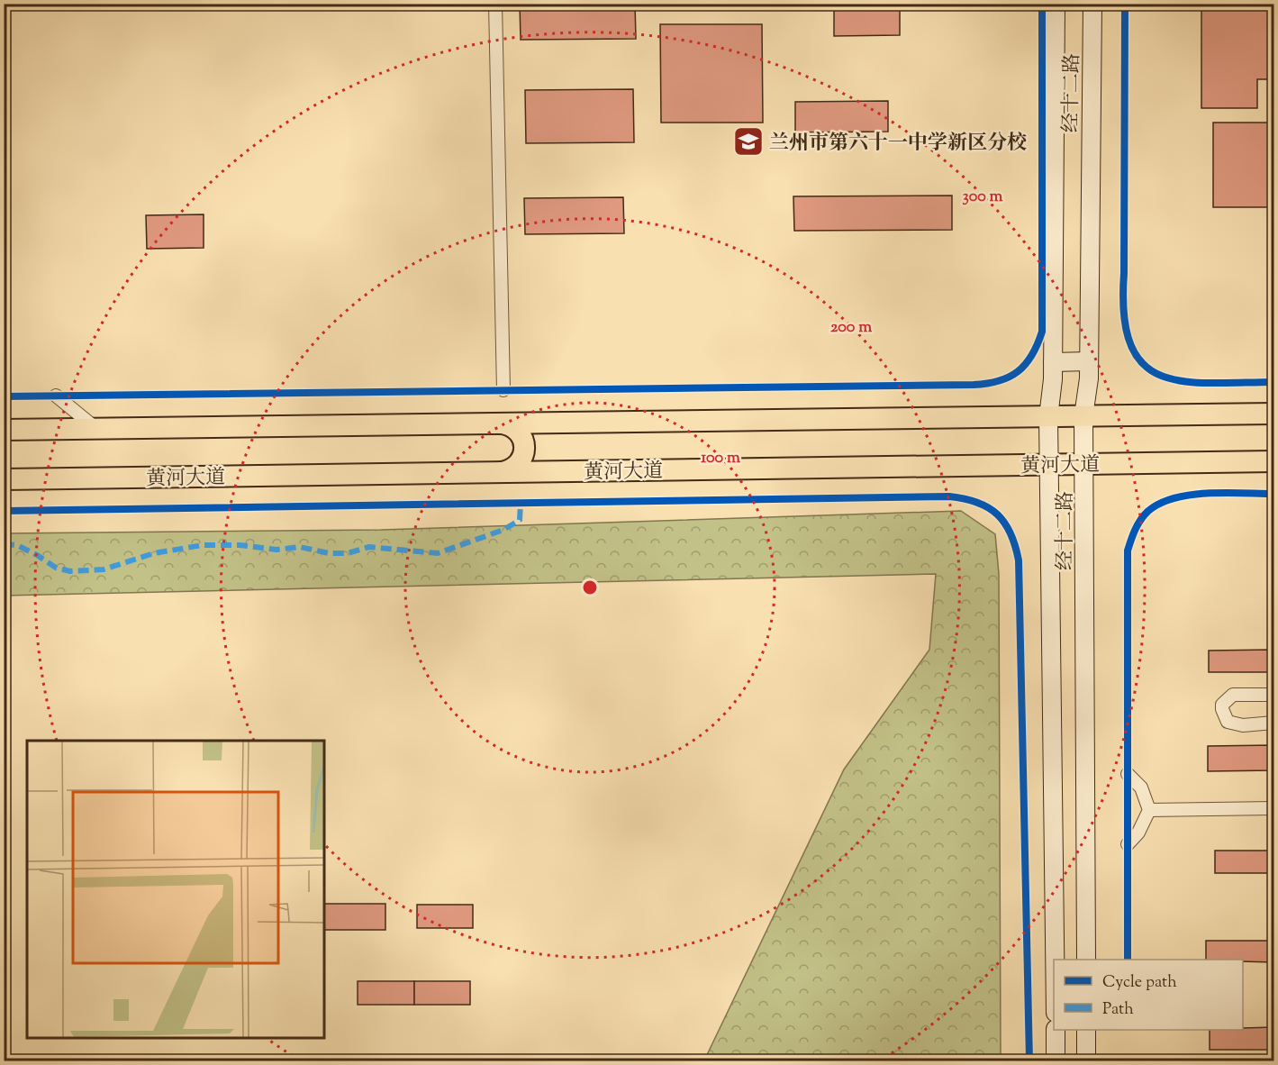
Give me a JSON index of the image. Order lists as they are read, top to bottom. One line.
{"streets":{"main road":["经十二路","黄河大道"]},"crossings":[["经十二路","黄河大道"]],"places":{"school or university":["兰州市第六十一中学新区分校"]},"legend":["Cycle path","Path"],"rings":["300 m","200 m","100 m"]}
